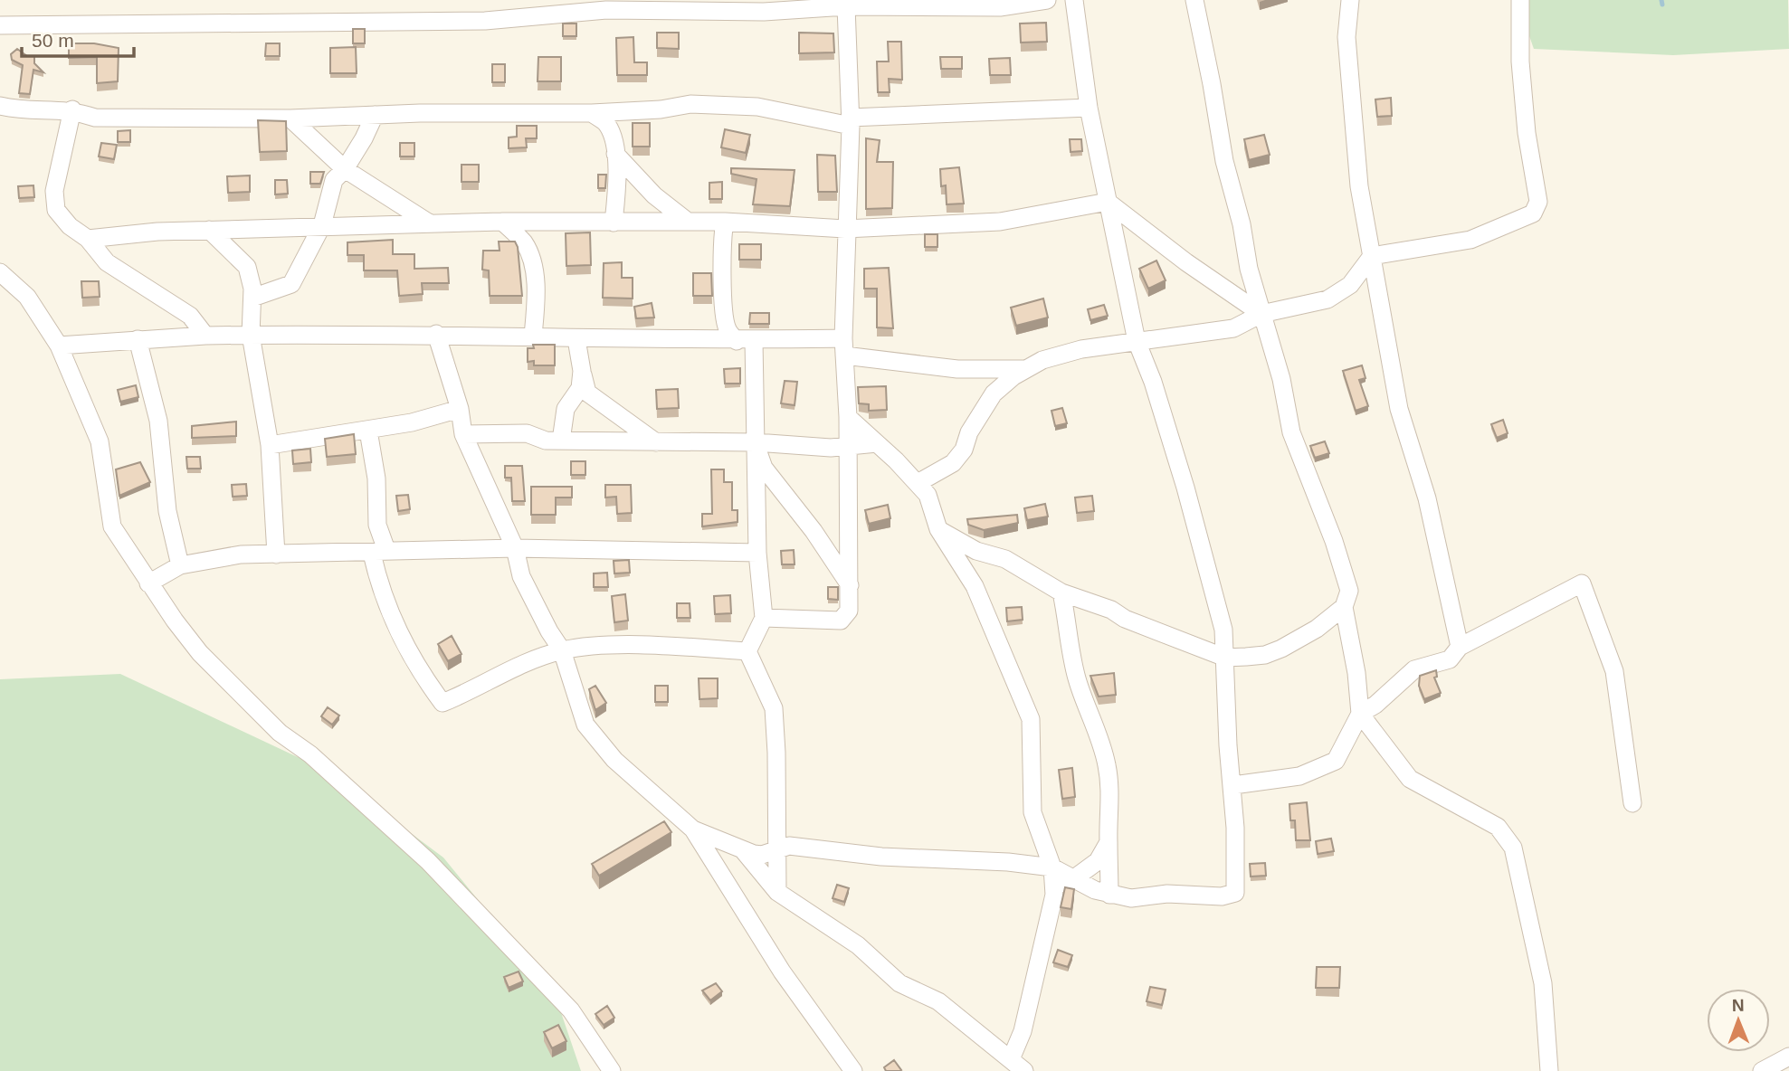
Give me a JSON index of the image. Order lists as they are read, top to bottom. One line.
{"scale_bar":"50 m","north":"top"}
